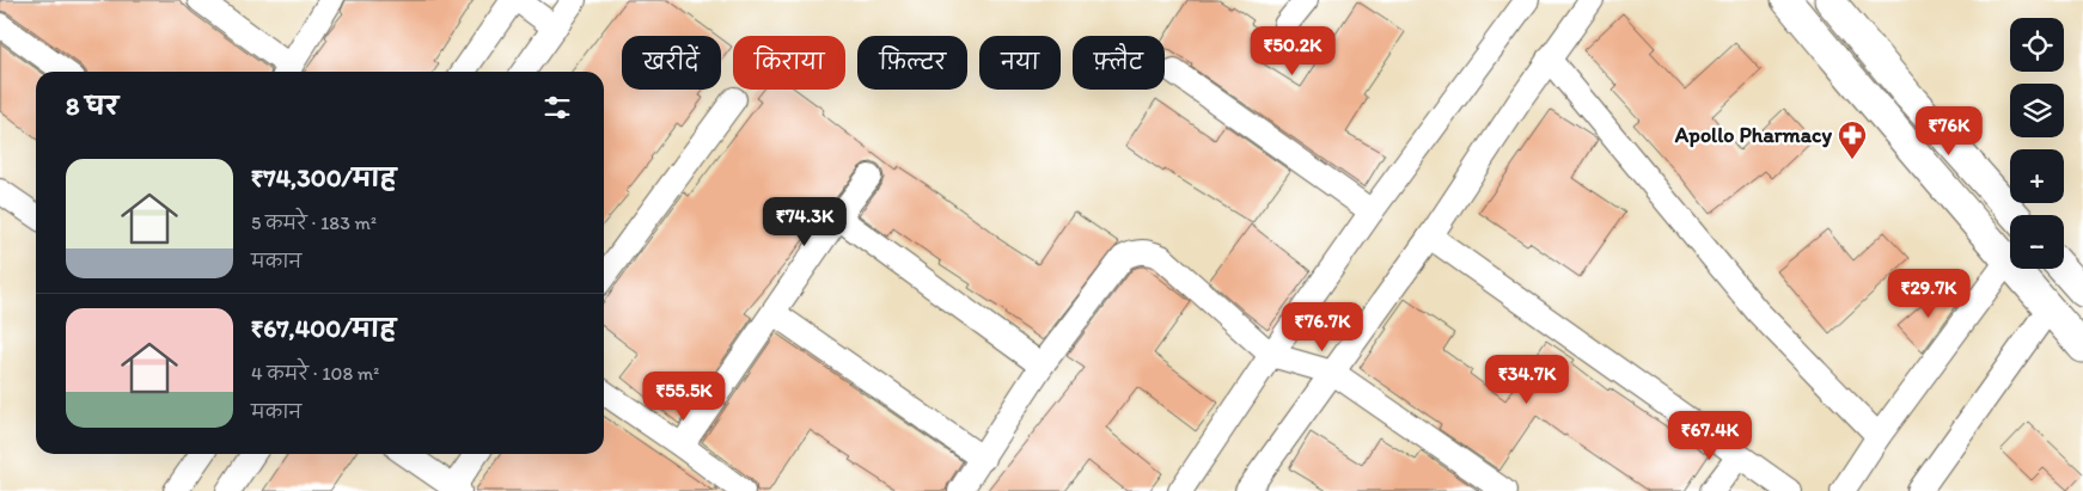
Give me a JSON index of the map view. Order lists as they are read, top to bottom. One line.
{"places":{"pharmacy":["Apollo Pharmacy"]},"page":{"map_buttons":["+","−"],"price":["₹50.2K","₹76K","₹74.3K","₹29.7K","₹76.7K","₹34.7K","₹55.5K","₹67.4K"],"chip":["खरीदें","किराया","फ़िल्टर","नया","फ़्लैट"],"heading":"8 घर","list":[{"name":"₹74,300/माह","note":"5 कमरे · 183 m² · मकान"},{"name":"₹67,400/माह","note":"4 कमरे · 108 m² · मकान"}]}}
